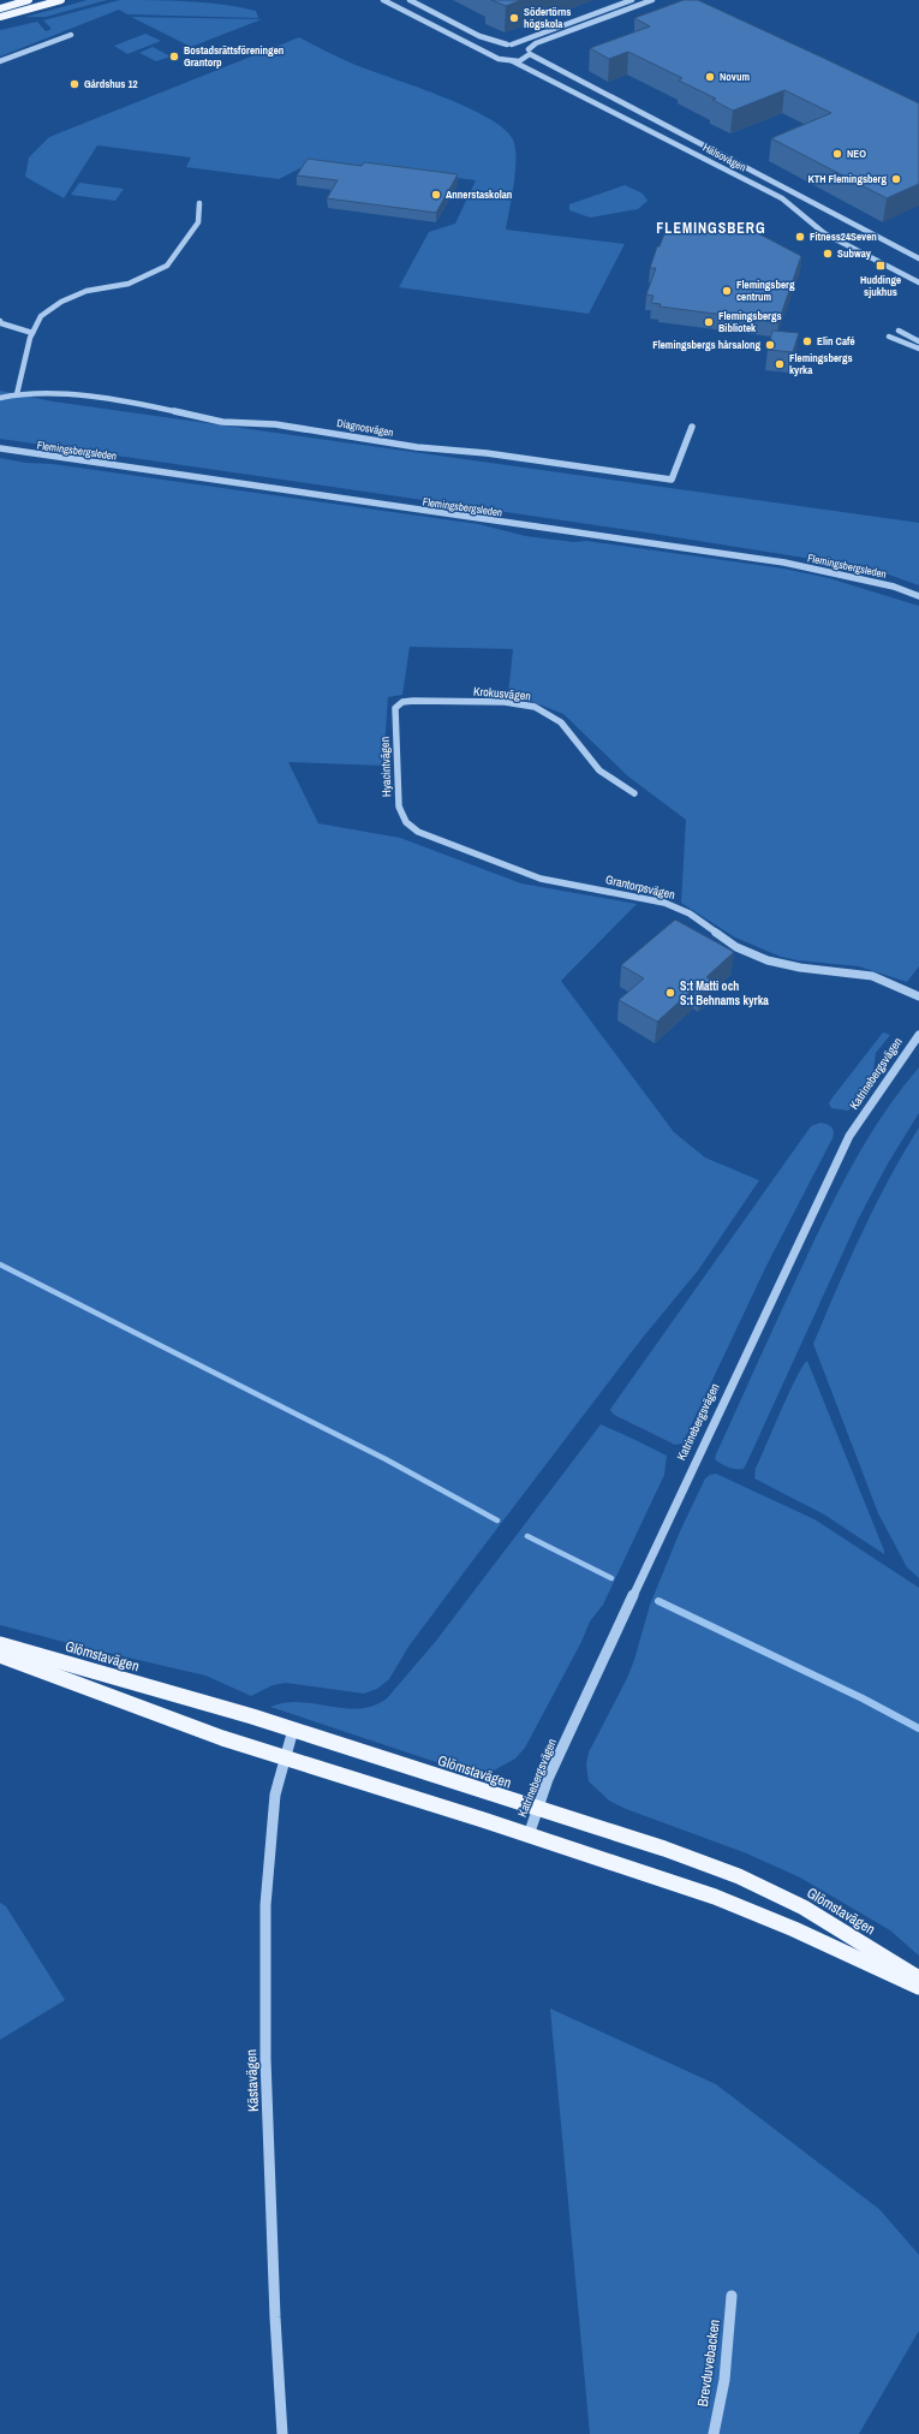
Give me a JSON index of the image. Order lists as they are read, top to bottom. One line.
{"streets":{"main road":["Glömstavägen"],"street":["Hälsovägen","Diagnosvägen","Flemingsbergsleden","Krokusvägen","Hyacintvägen","Grantorpsvägen","Katrinebergsvägen","Kästavägen","Brevduvebacken"]},"crossings":[["Krokusvägen","Hyacintvägen"],["Hyacintvägen","Grantorpsvägen"],["Katrinebergsvägen","Glömstavägen"],["Glömstavägen","Kästavägen"]],"districts":["FLEMINGSBERG"],"places":{"other":["Södertörns högskola","Bostadsrättsföreningen Grantorp","Novum","Gårdshus 12","NEO","KTH Flemingsberg","Annerstaskolan","Fitness24Seven","Subway","Flemingsberg centrum","Flemingsbergs Bibliotek","Elin Café","Flemingsbergs hårsalong","Flemingsbergs kyrka","S:t Matti och S:t Behnams kyrka"],"transit":["Huddinge sjukhus"]}}
